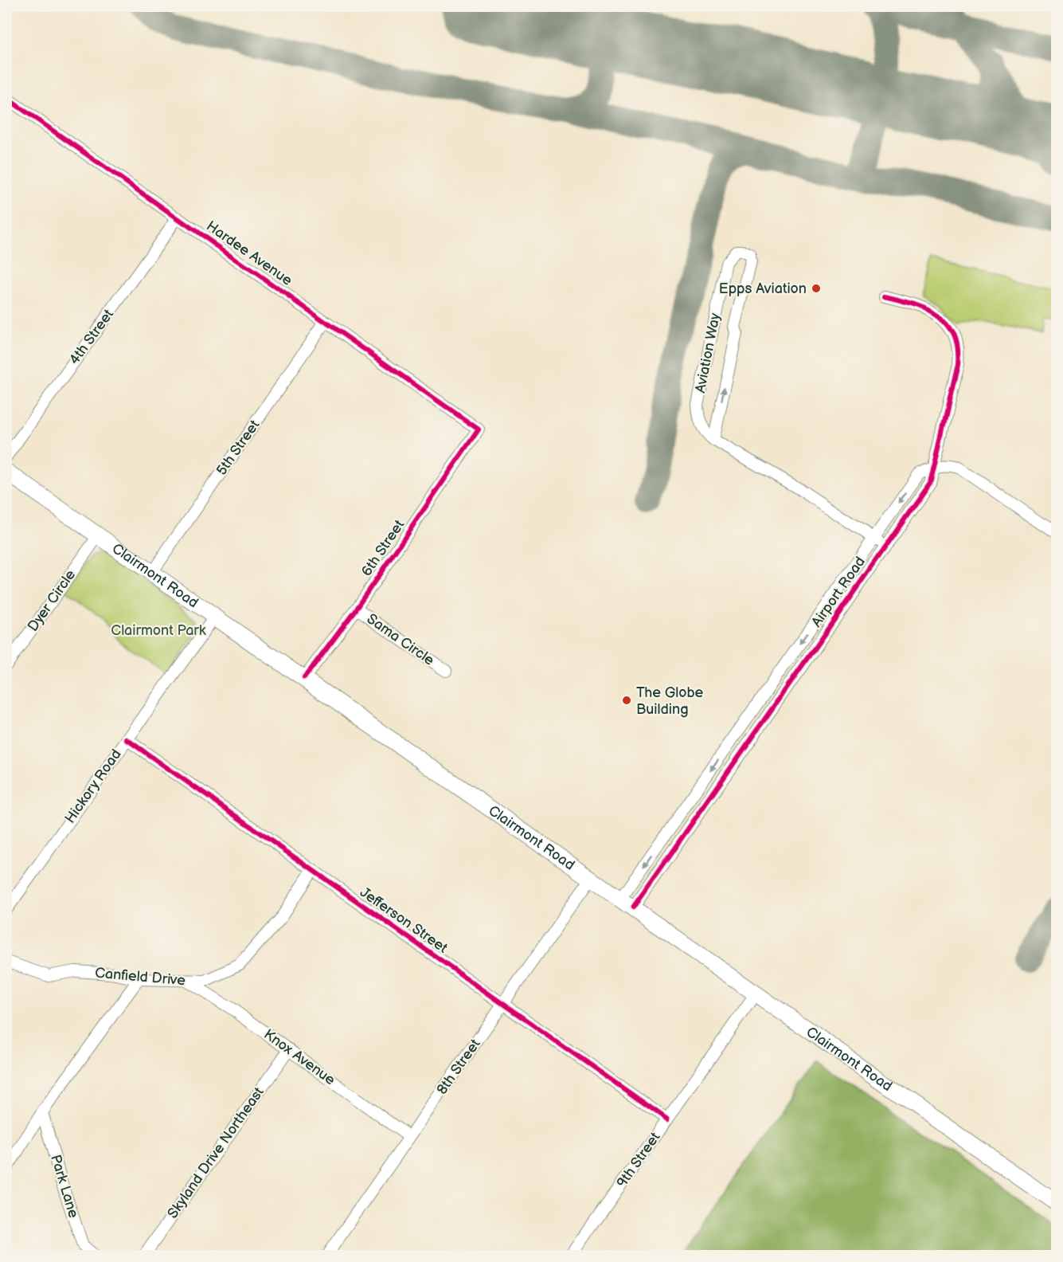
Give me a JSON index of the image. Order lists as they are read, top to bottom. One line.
{"streets":{"main road":["Clairmont Road"],"street":["Hardee Avenue","4th Street","Aviation Way","5th Street","6th Street","Airport Road","Dyer Circle","Sama Circle","Hickory Road","Jefferson Street","Canfield Drive","Knox Avenue","8th Street","Skyland Drive Northeast","9th Street","Park Lane"]},"crossings":[["Hardee Avenue","4th Street"],["Hardee Avenue","5th Street"],["Hardee Avenue","6th Street"],["Aviation Way","Airport Road"],["5th Street","Clairmont Road"],["6th Street","Clairmont Road"],["6th Street","Sama Circle"],["Clairmont Road","Airport Road"],["Clairmont Road","Dyer Circle"],["Clairmont Road","Hickory Road"],["Clairmont Road","8th Street"],["Clairmont Road","9th Street"],["Hickory Road","Jefferson Street"],["Jefferson Street","Canfield Drive"],["Jefferson Street","8th Street"],["Jefferson Street","9th Street"],["Canfield Drive","Knox Avenue"],["Knox Avenue","8th Street"],["Knox Avenue","Skyland Drive Northeast"]],"parks":["Clairmont Park"],"places":["Epps Aviation","The Globe Building"]}
